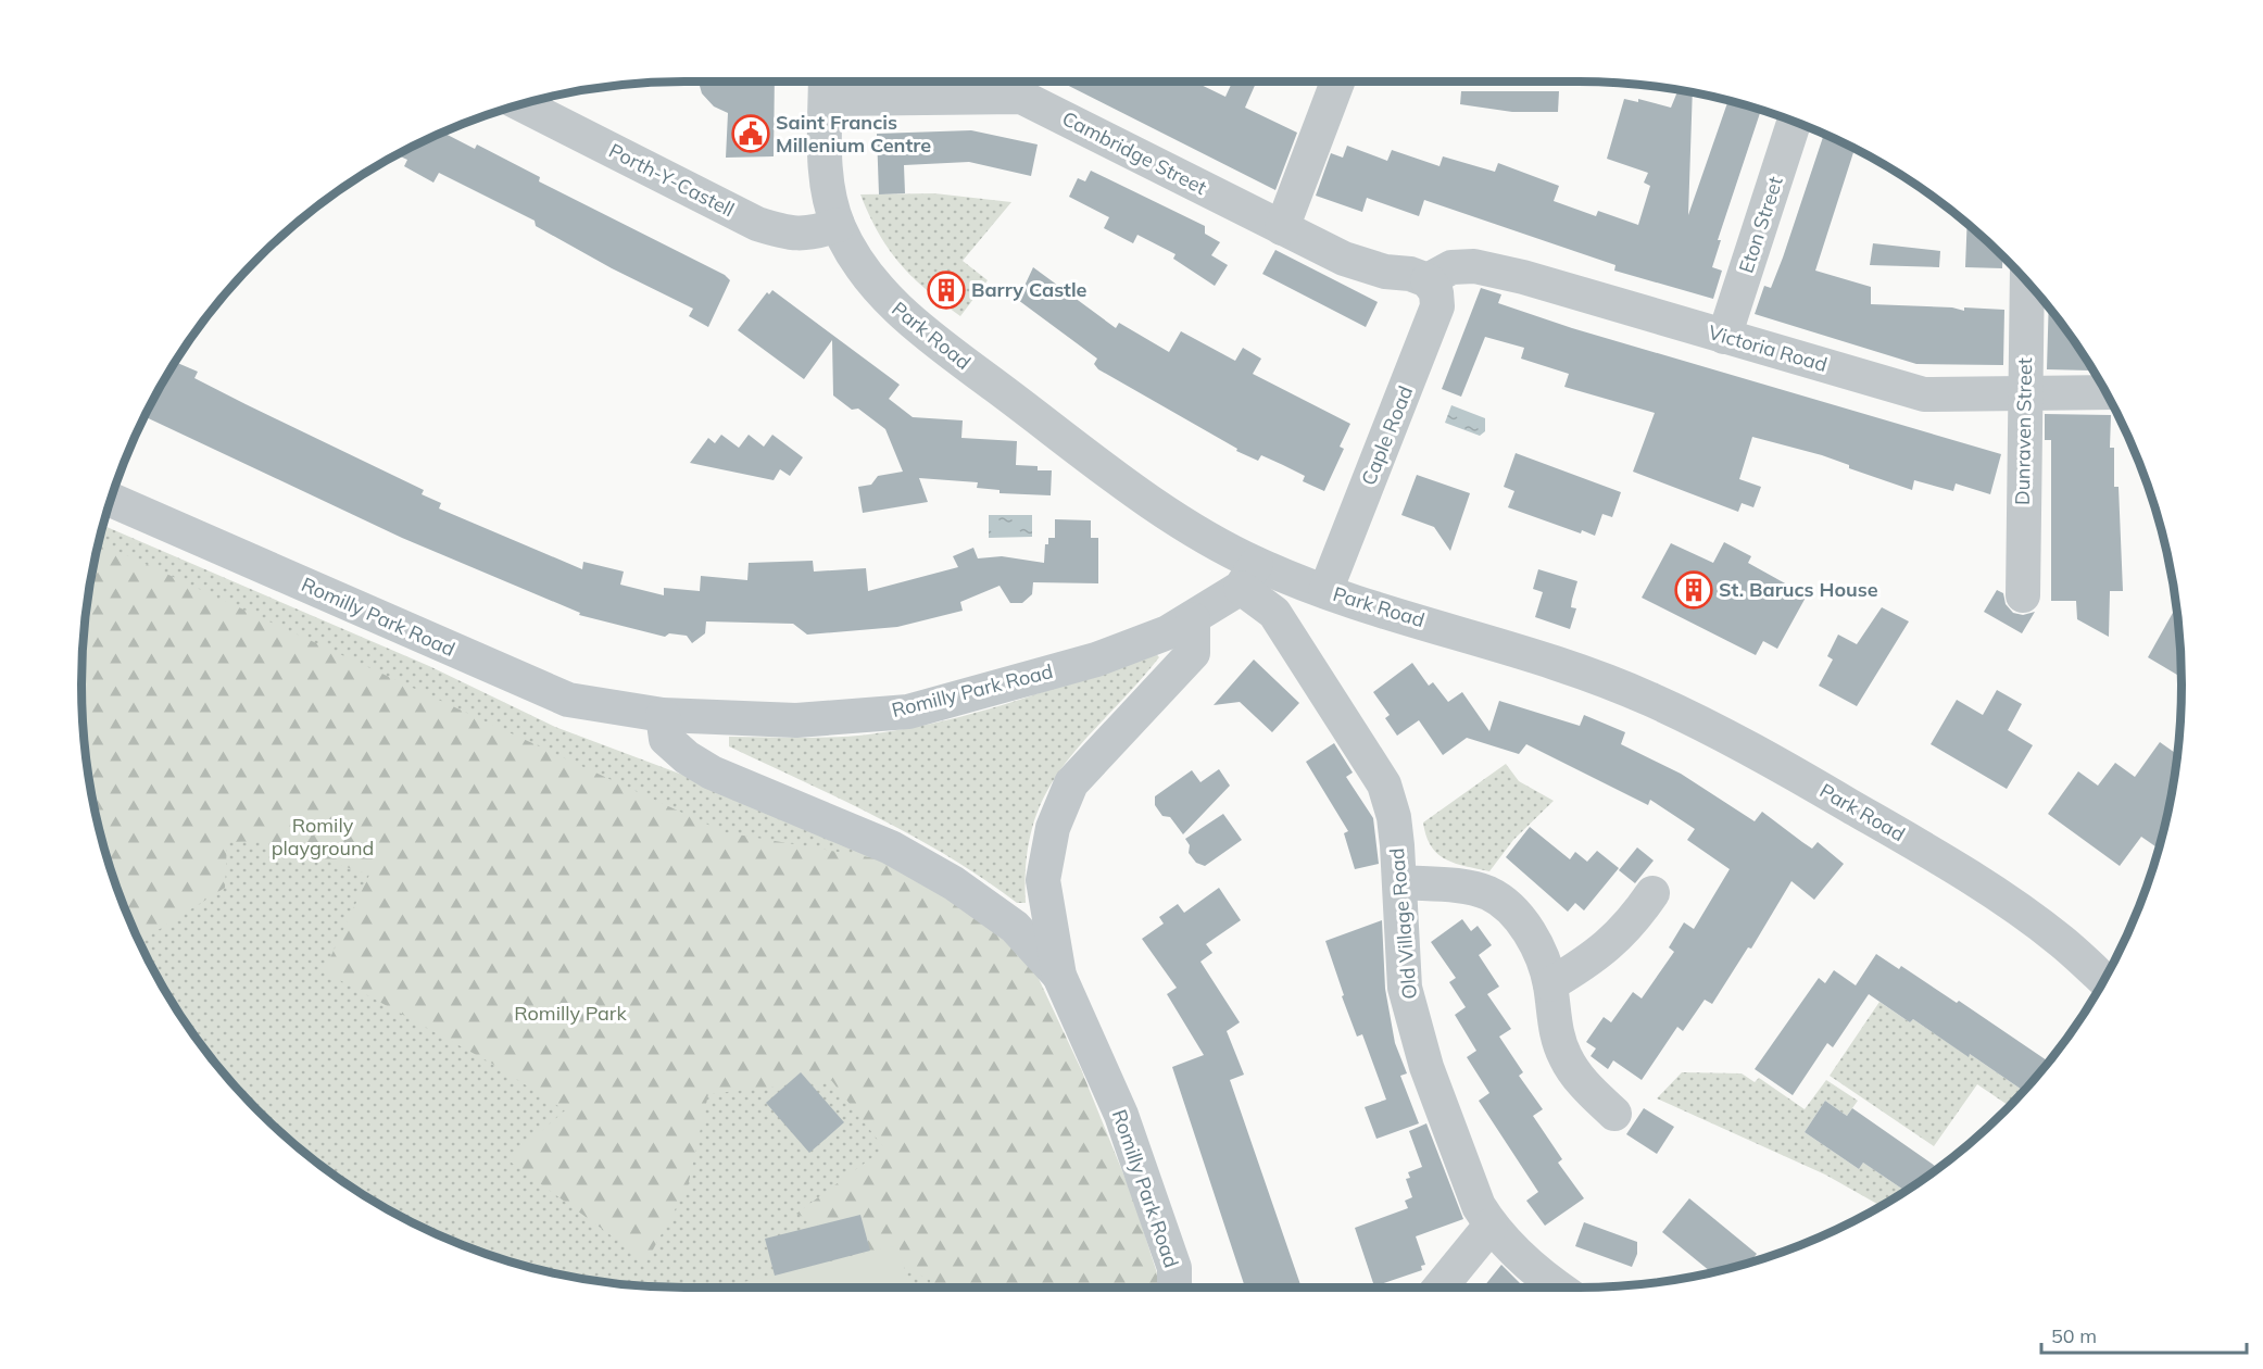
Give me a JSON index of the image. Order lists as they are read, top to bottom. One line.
{"streets":{"street":["Cambridge Street","Porth-Y-Castell","Eton Street","Park Road","Victoria Road","Dunraven Street","Caple Road","Romilly Park Road","Old Village Road"]},"crossings":[["Cambridge Street","Park Road"],["Cambridge Street","Victoria Road"],["Cambridge Street","Caple Road"],["Porth-Y-Castell","Park Road"],["Eton Street","Victoria Road"],["Park Road","Caple Road"],["Park Road","Romilly Park Road"],["Park Road","Old Village Road"],["Victoria Road","Dunraven Street"],["Victoria Road","Caple Road"],["Romilly Park Road","Old Village Road"]],"parks":["Romily playground","Romilly Park"],"places":{"public building":["Saint Francis Millenium Centre"],"building":["Barry Castle","St. Barucs House"]},"scale_bar":"50 m"}
